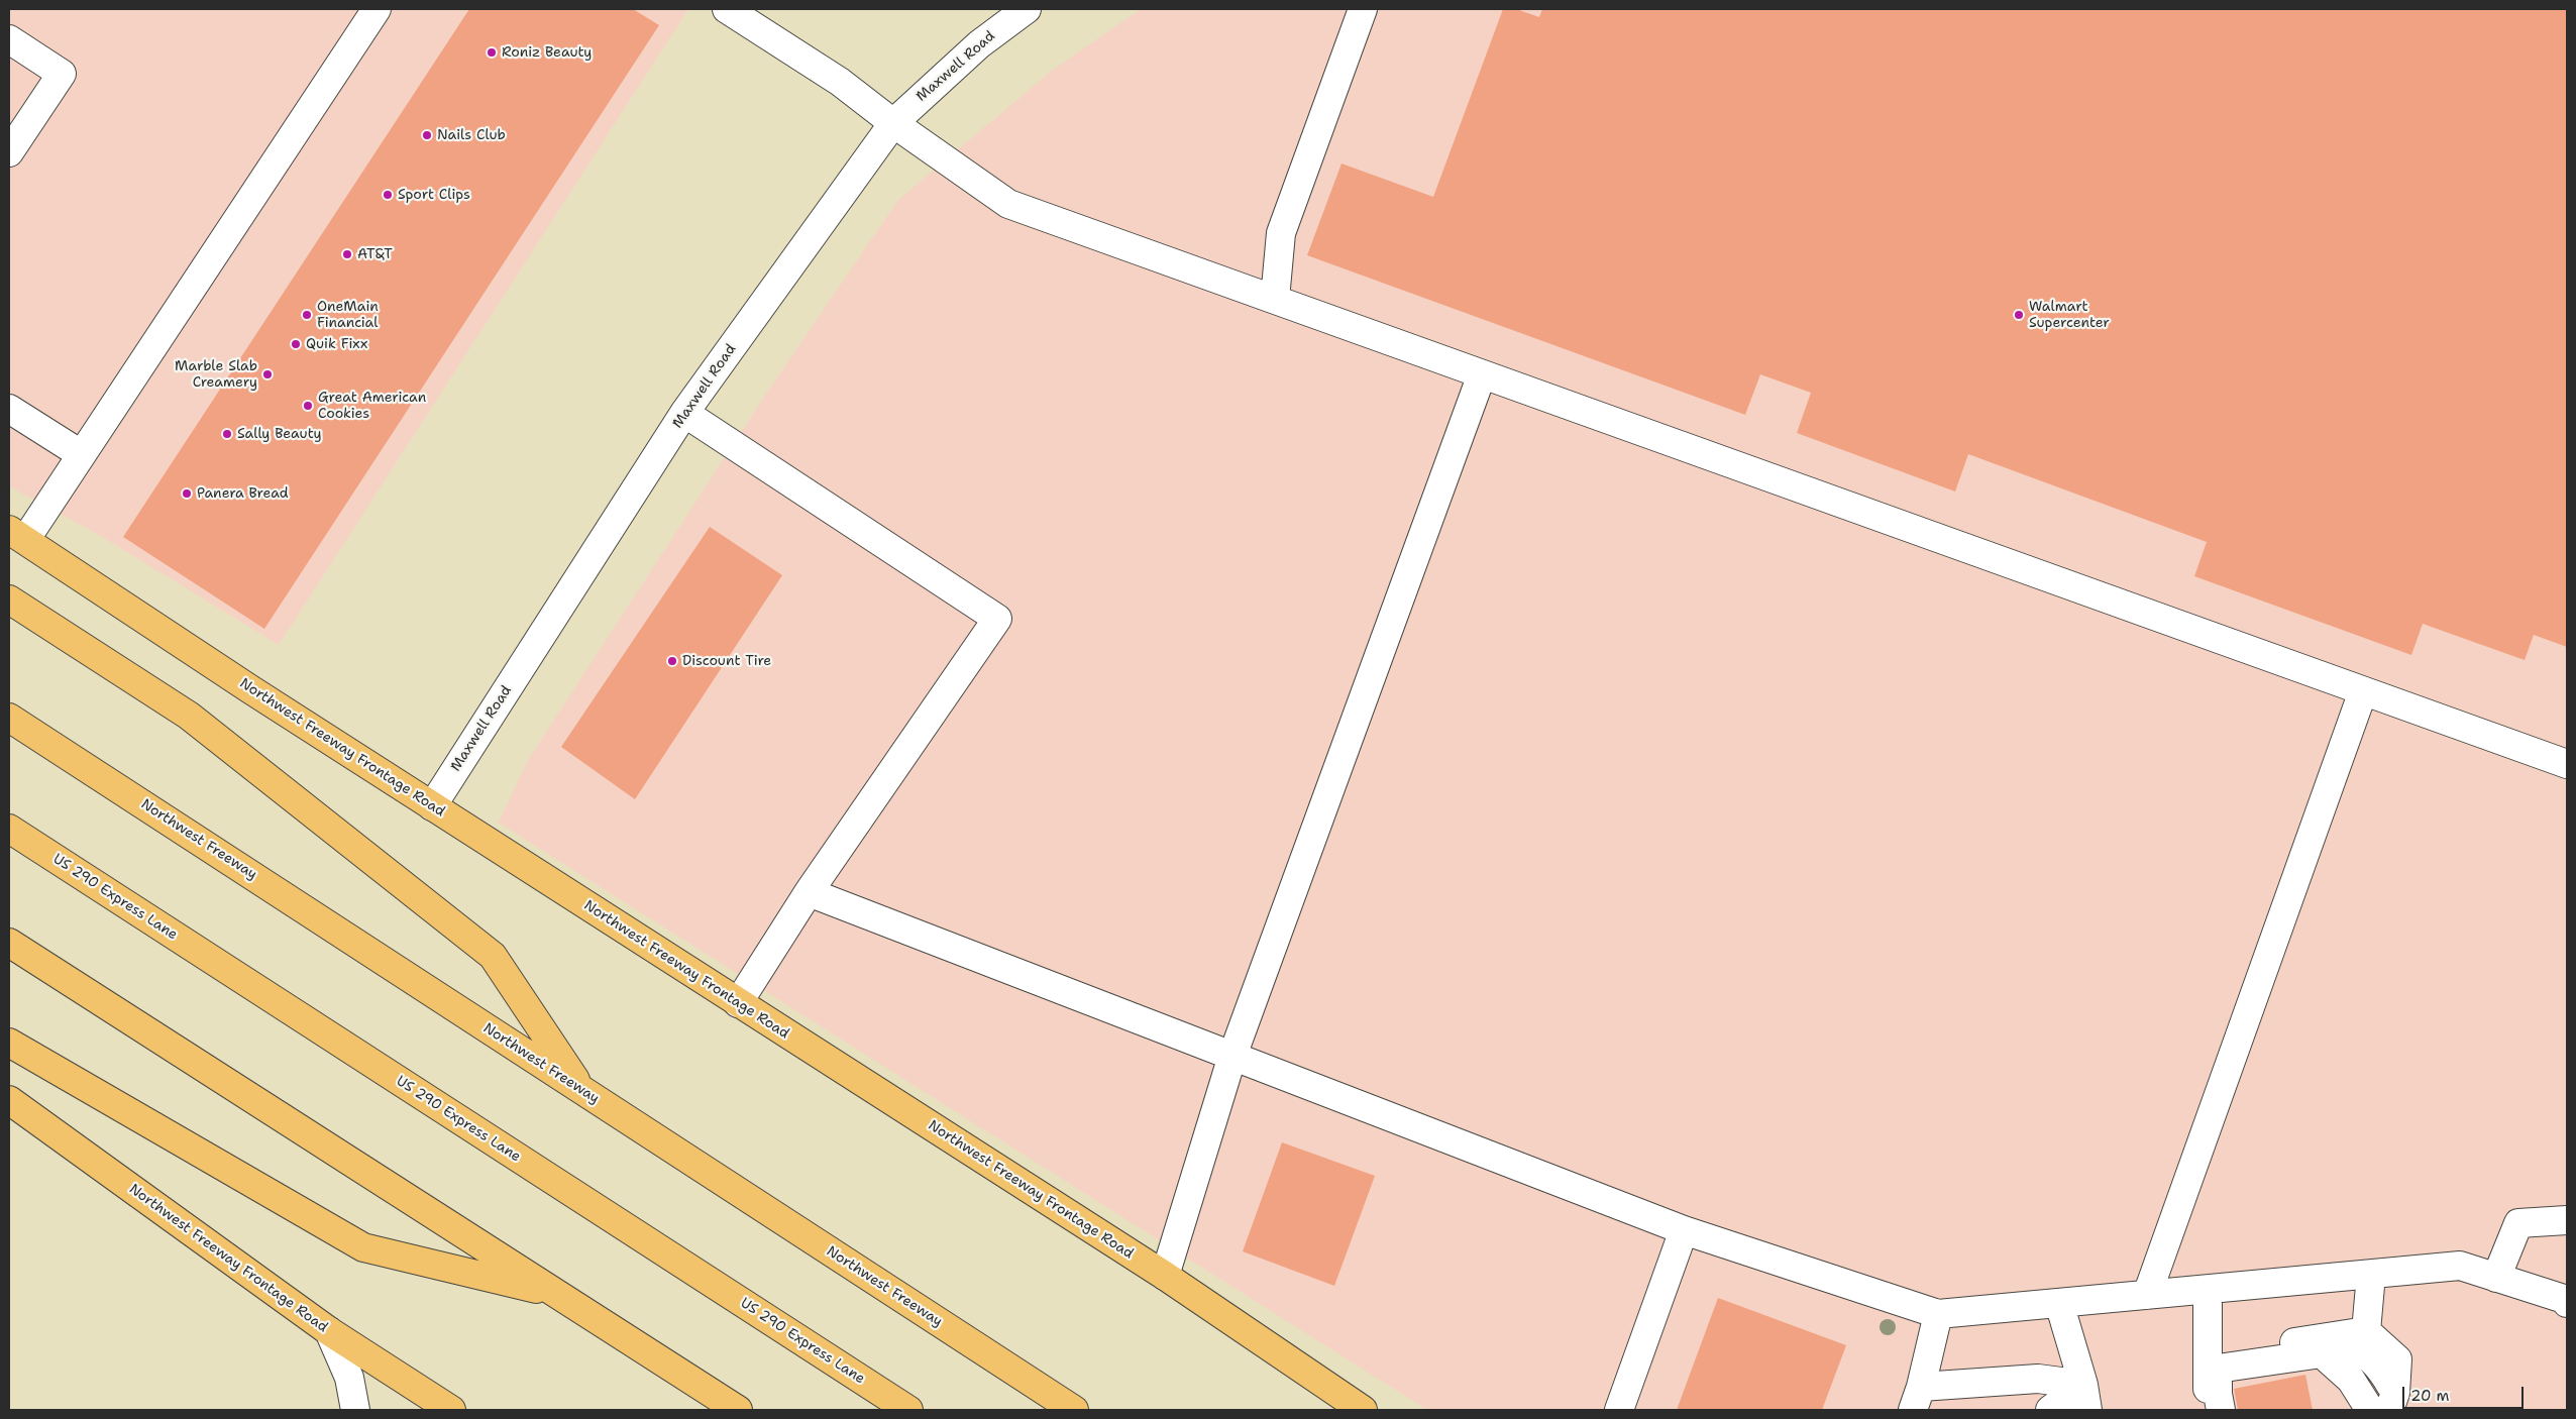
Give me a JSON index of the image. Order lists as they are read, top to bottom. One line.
{"streets":{"main road":["Northwest Freeway Frontage Road","Northwest Freeway","US 290 Express Lane"],"street":["Maxwell Road"]},"crossings":[["Maxwell Road","Northwest Freeway Frontage Road"]],"places":["Roniz Beauty","Nails Club","Sport Clips","AT&T","OneMain Financial","Walmart Supercenter","Quik Fixx","Marble Slab Creamery","Great American Cookies","Sally Beauty","Panera Bread","Discount Tire"],"scale_bar":"20 m"}
